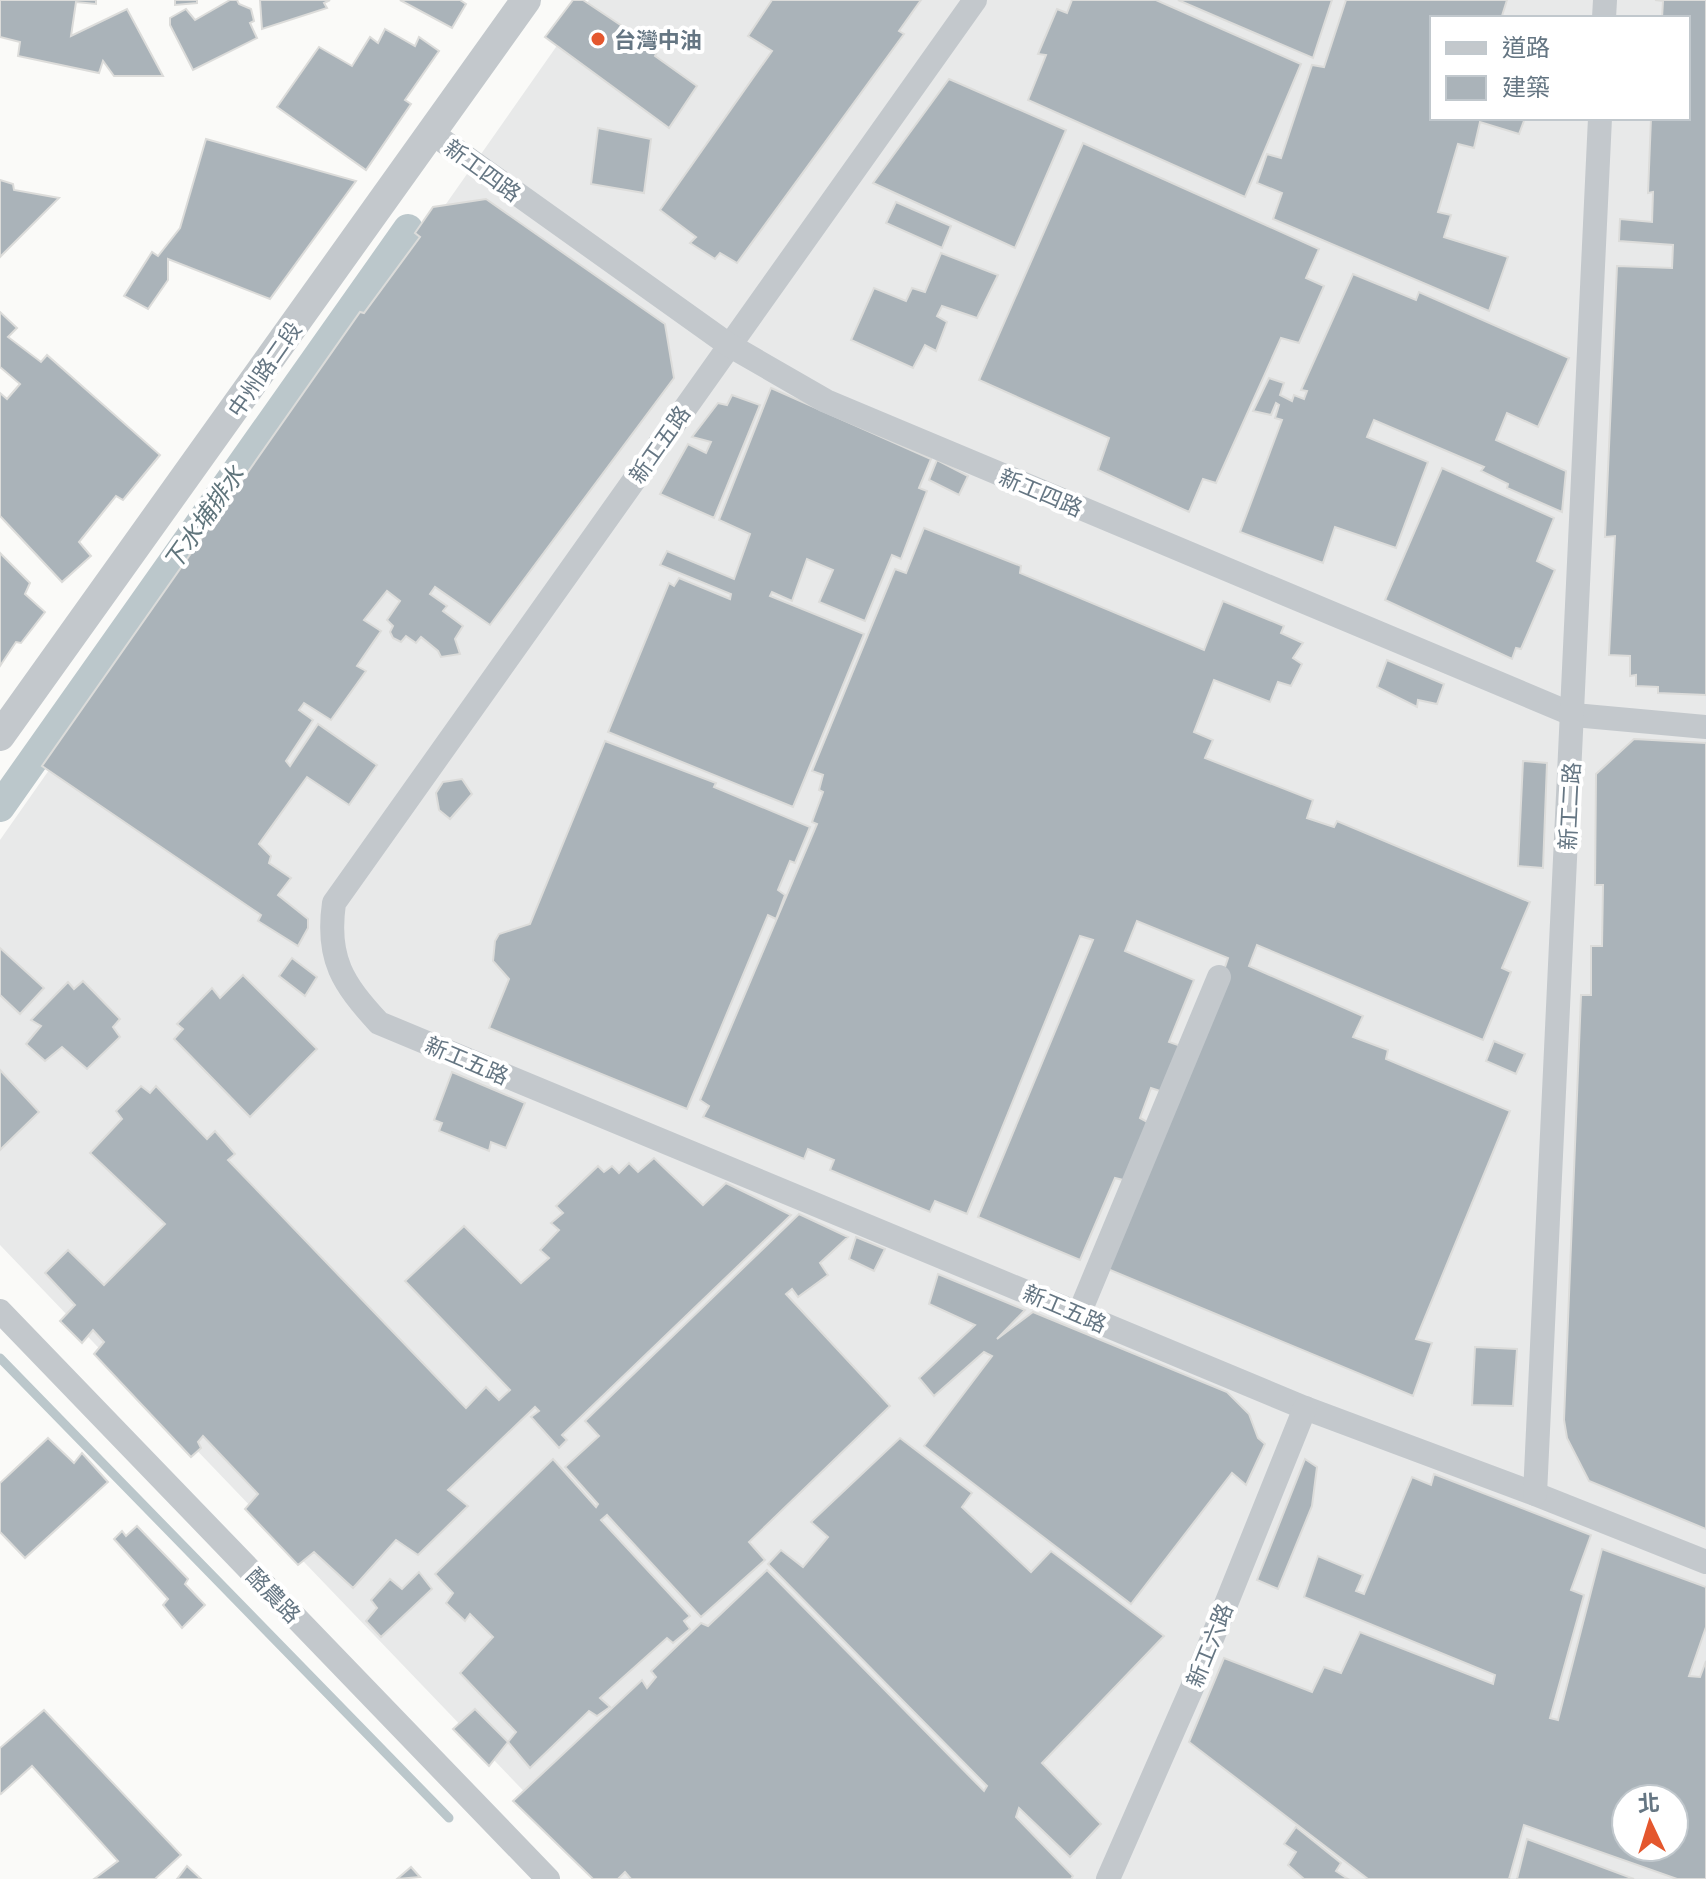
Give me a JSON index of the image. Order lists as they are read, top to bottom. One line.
{"streets":{"street":["新工四路","中州路二段","新工五路","新工二路","酪農路","新工六路"]},"crossings":[["新工四路","中州路二段"],["新工四路","新工五路"],["新工四路","新工二路"],["新工五路","新工二路"],["新工五路","新工六路"]],"water":["下水埔排水"],"places":["台灣中油"],"legend":["道路","建築"],"north":"top"}
